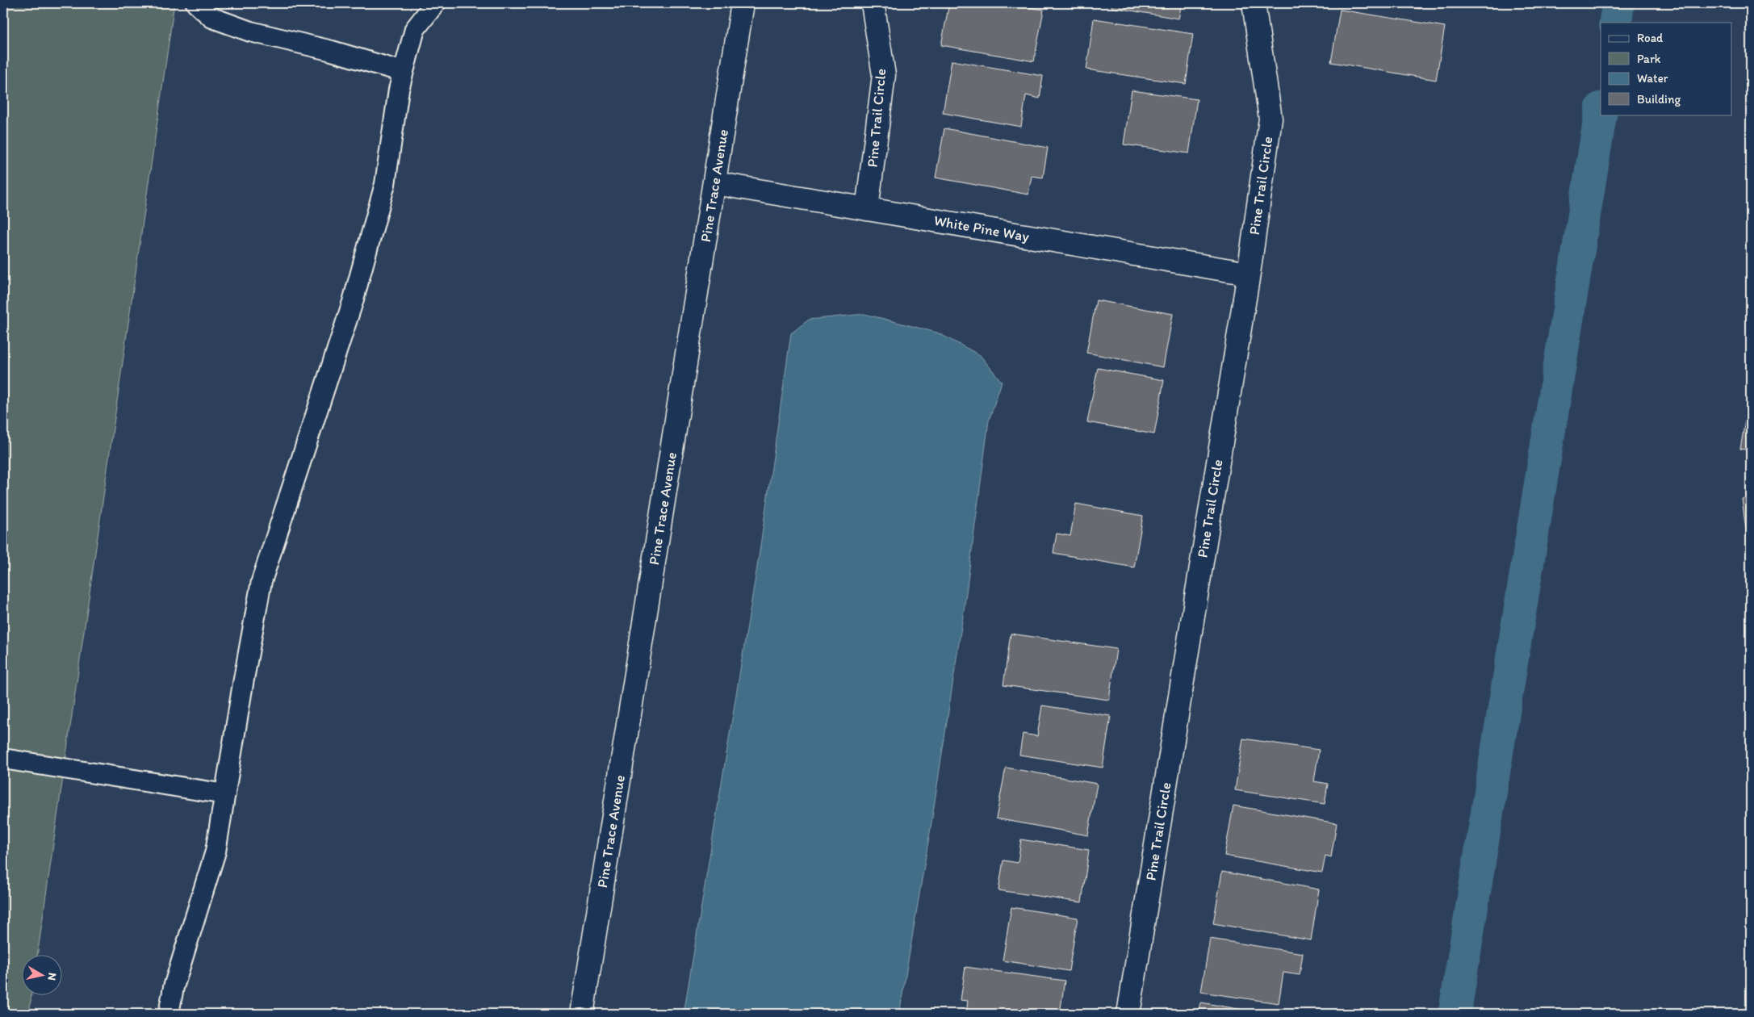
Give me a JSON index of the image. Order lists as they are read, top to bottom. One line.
{"streets":{"street":["Pine Trail Circle","Pine Trace Avenue","White Pine Way"]},"crossings":[["Pine Trail Circle","White Pine Way"],["Pine Trace Avenue","White Pine Way"]],"legend":["Road","Park","Water","Building"],"north":"right"}
